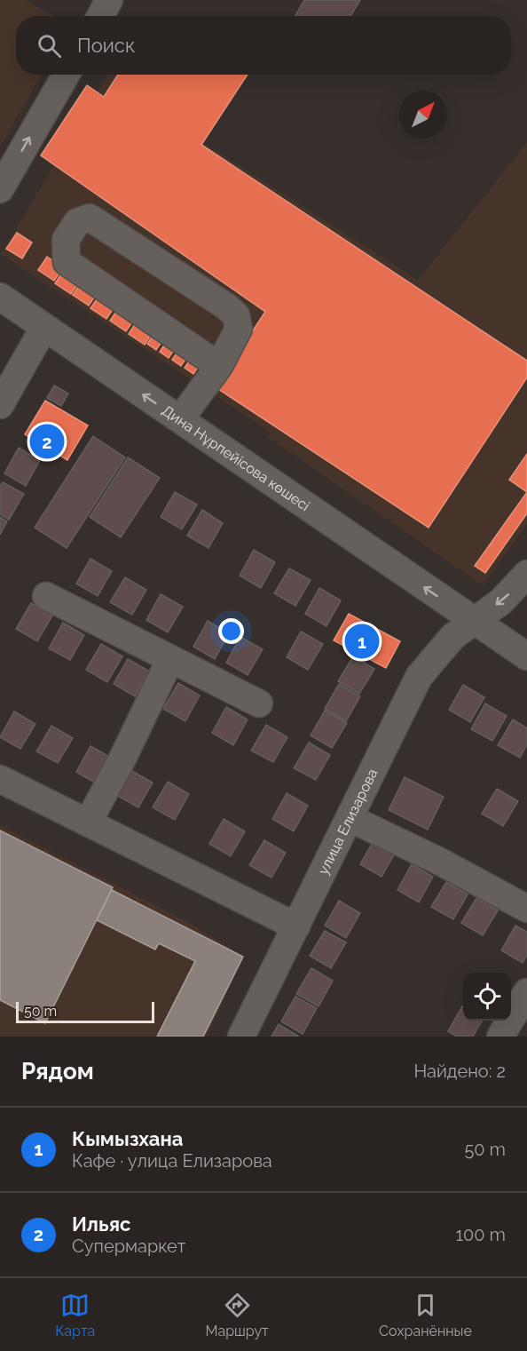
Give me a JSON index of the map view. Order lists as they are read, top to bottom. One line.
{"streets":{"street":["Дина Нұрпейісова көшесі","улица Елизарова"]},"crossings":[["Дина Нұрпейісова көшесі","улица Елизарова"]],"scale_bar":"50 m","north":"top right","page":{"search":"Поиск","pins":["2","1"],"scale":"50 m","heading":["Рядом","Найдено: 2"],"list":[{"mark":"1","name":"Кымызхана","note":"Кафе · улица Елизарова","value":"50 m"},{"mark":"2","name":"Ильяс","note":"Супермаркет","value":"100 m"}],"nav":["Карта","Маршрут","Сохранённые"]}}
